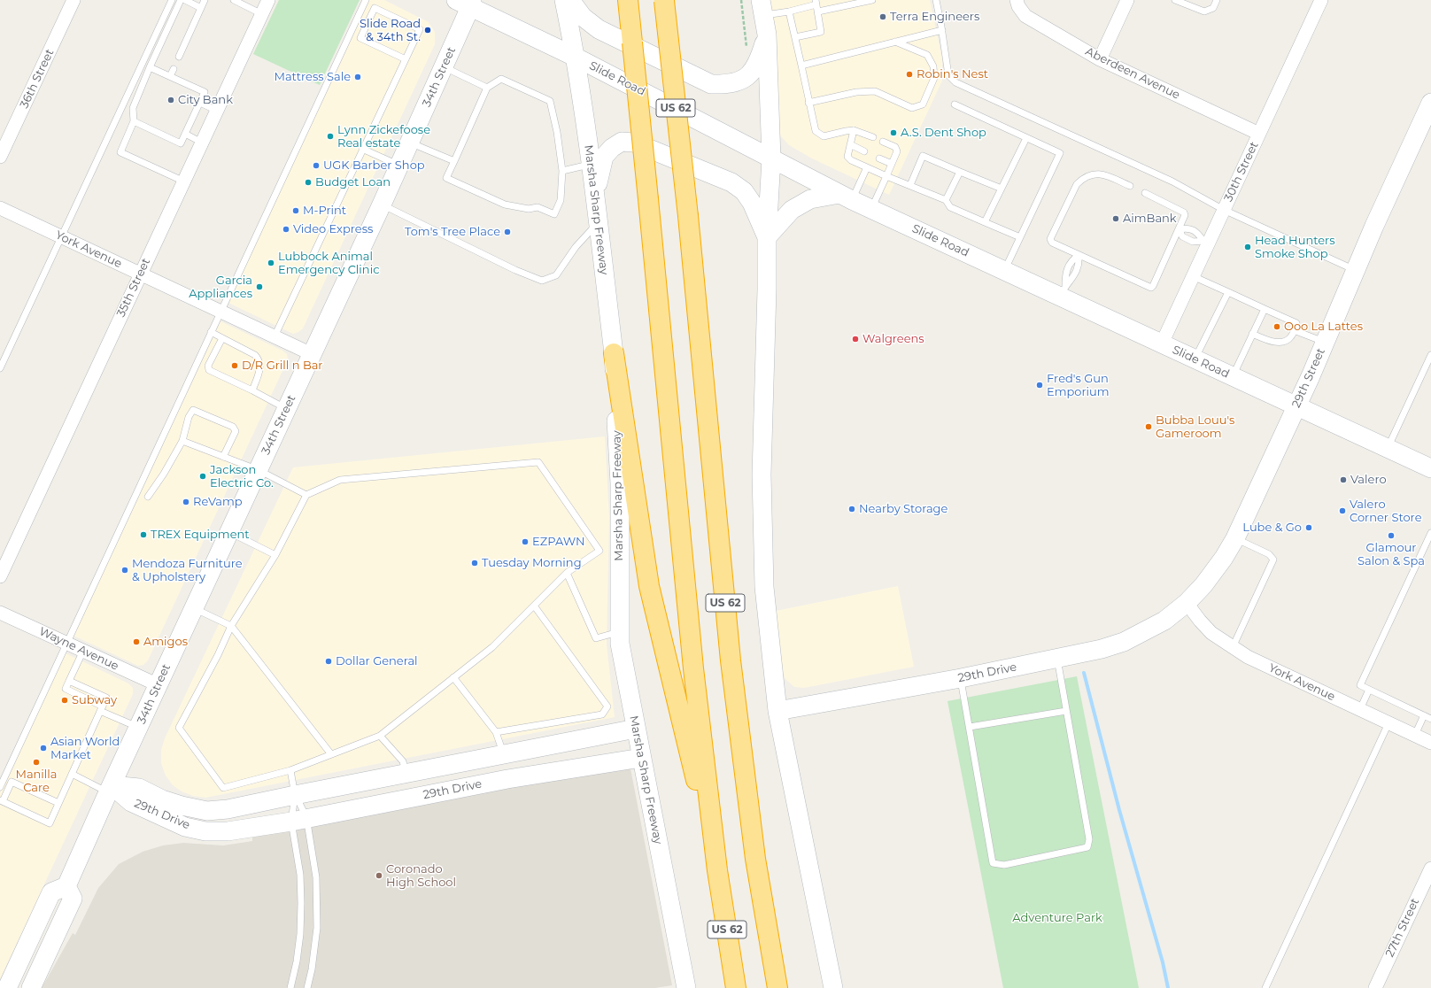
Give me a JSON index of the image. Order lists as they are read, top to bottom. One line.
{"streets":{"highway":["US 62"],"main road":["34th Street","Slide Road","Marsha Sharp Freeway","29th Street","29th Drive"],"street":["Aberdeen Avenue","36th Street","30th Street","York Avenue","35th Street","Wayne Avenue","27th Street"]},"crossings":[["Aberdeen Avenue","30th Street"],["34th Street","Slide Road"],["34th Street","York Avenue"],["34th Street","Wayne Avenue"],["34th Street","29th Drive"],["Slide Road","30th Street"],["Slide Road","Marsha Sharp Freeway"],["Slide Road","29th Street"],["Marsha Sharp Freeway","29th Drive"],["York Avenue","35th Street"],["York Avenue","29th Street"],["York Avenue","29th Drive"],["29th Street","29th Drive"]],"parks":["Adventure Park"],"places":["Terra Engineers","Slide Road & 34th St.","Robin's Nest","Mattress Sale","City Bank","A.S. Dent Shop","Lynn Zickefoose Real estate","UGK Barber Shop","Budget Loan","M-Print","AimBank","Video Express","Tom's Tree Place","Head Hunters Smoke Shop","Lubbock Animal Emergency Clinic","Garcia Appliances","Ooo La Lattes","Walgreens","D/R Grill n Bar","Fred's Gun Emporium","Bubba Louu's Gameroom","Jackson Electric Co.","Valero","ReVamp","Nearby Storage","Valero Corner Store","Lube & Go","TREX Equipment","Glamour Salon & Spa","EZPAWN","Tuesday Morning","Mendoza Furniture & Upholstery","Amigos","Dollar General","Subway","Asian World Market","Manilla Care","Coronado High School"]}
